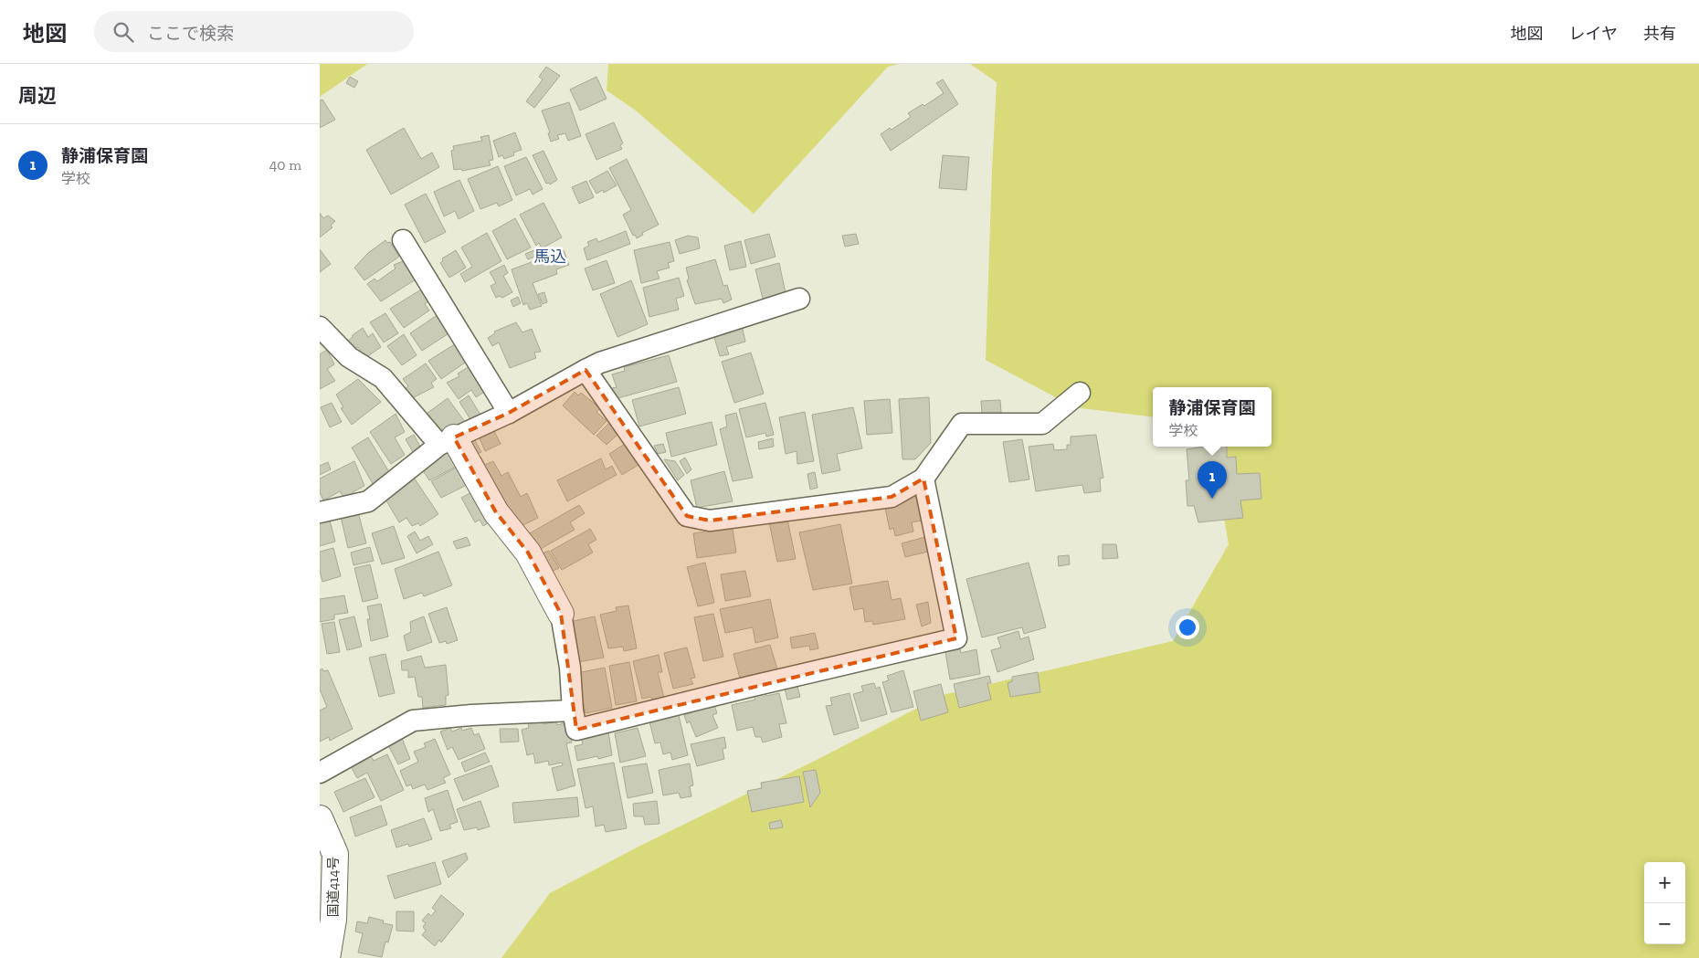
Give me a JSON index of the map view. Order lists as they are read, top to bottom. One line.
{"streets":{"main road":["国道414号"]},"districts":["馬込"],"page":{"header":"地図","search":"ここで検索","nav":["地図","レイヤ","共有"],"heading":"周辺","list":[{"mark":"1","name":"静浦保育園","note":"学校","value":"40 m"}],"popup":["静浦保育園","学校"],"pins":"1","map_buttons":["+","−"]}}
